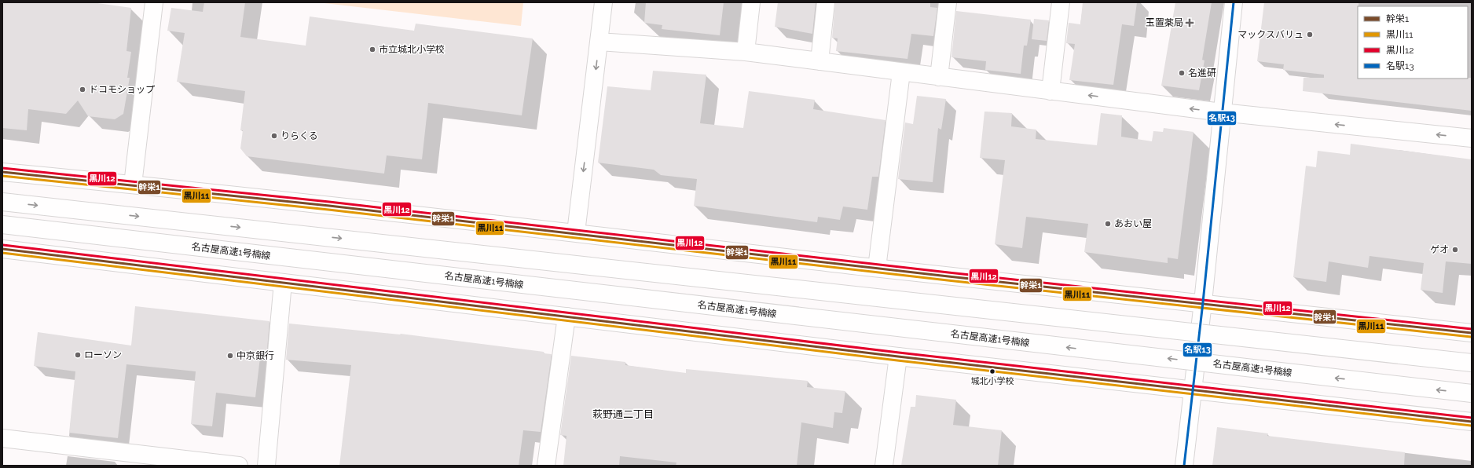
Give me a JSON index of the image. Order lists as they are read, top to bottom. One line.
{"streets":{"main road":["名古屋高速1号楠線"]},"districts":["萩野通二丁目"],"places":{"health":["玉置薬局"],"other":["マックスバリュ","市立城北小学校","名進研","ドコモショップ","りらくる","あおい屋","ゲオ","ローソン","中京銀行","城北小学校"]},"lines":["transit line 名駅13","transit line 黒川12","transit line 幹栄1","transit line 黒川11"],"legend":["幹栄1","黒川11","黒川12","名駅13"]}
